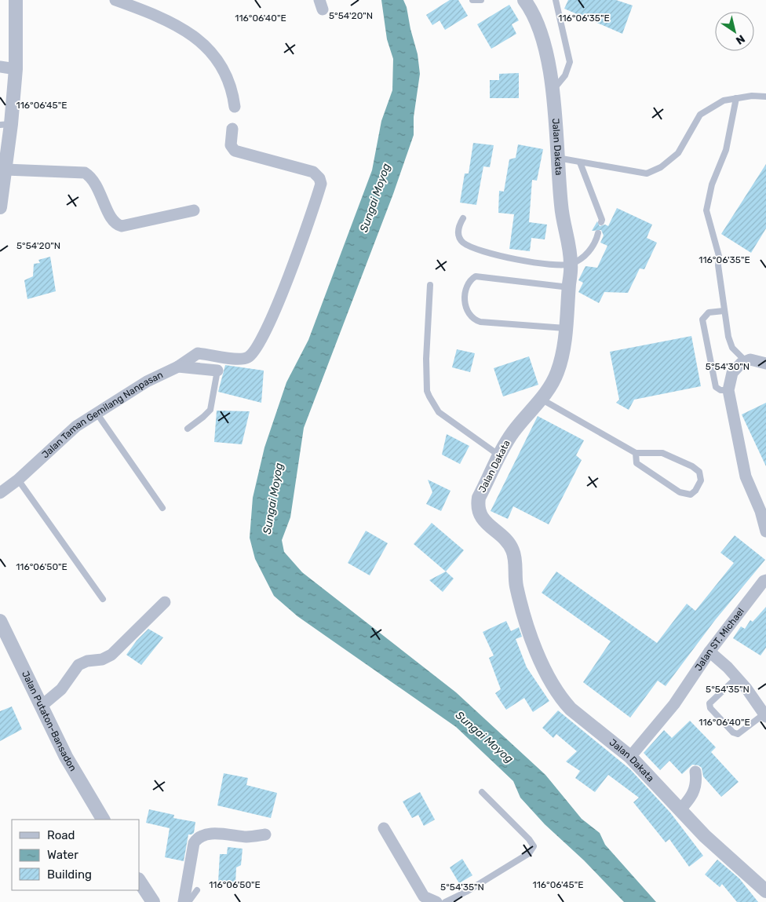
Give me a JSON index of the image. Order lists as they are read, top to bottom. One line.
{"streets":{"street":["Jalan Dakata","Jalan Taman Gemilang Nanpasan","Jalan ST. Michael","Jalan Putaton-Bansadon"]},"crossings":[["Jalan Dakata","Jalan ST. Michael"]],"water":["Sungai Moyog"],"legend":["Road","Water","Building"],"north":"bottom right","coordinates":["5°54'20\"N","116°06'40\"E","116°06'35\"E","116°06'45\"E","5°54'30\"N","116°06'50\"E","5°54'35\"N"]}
